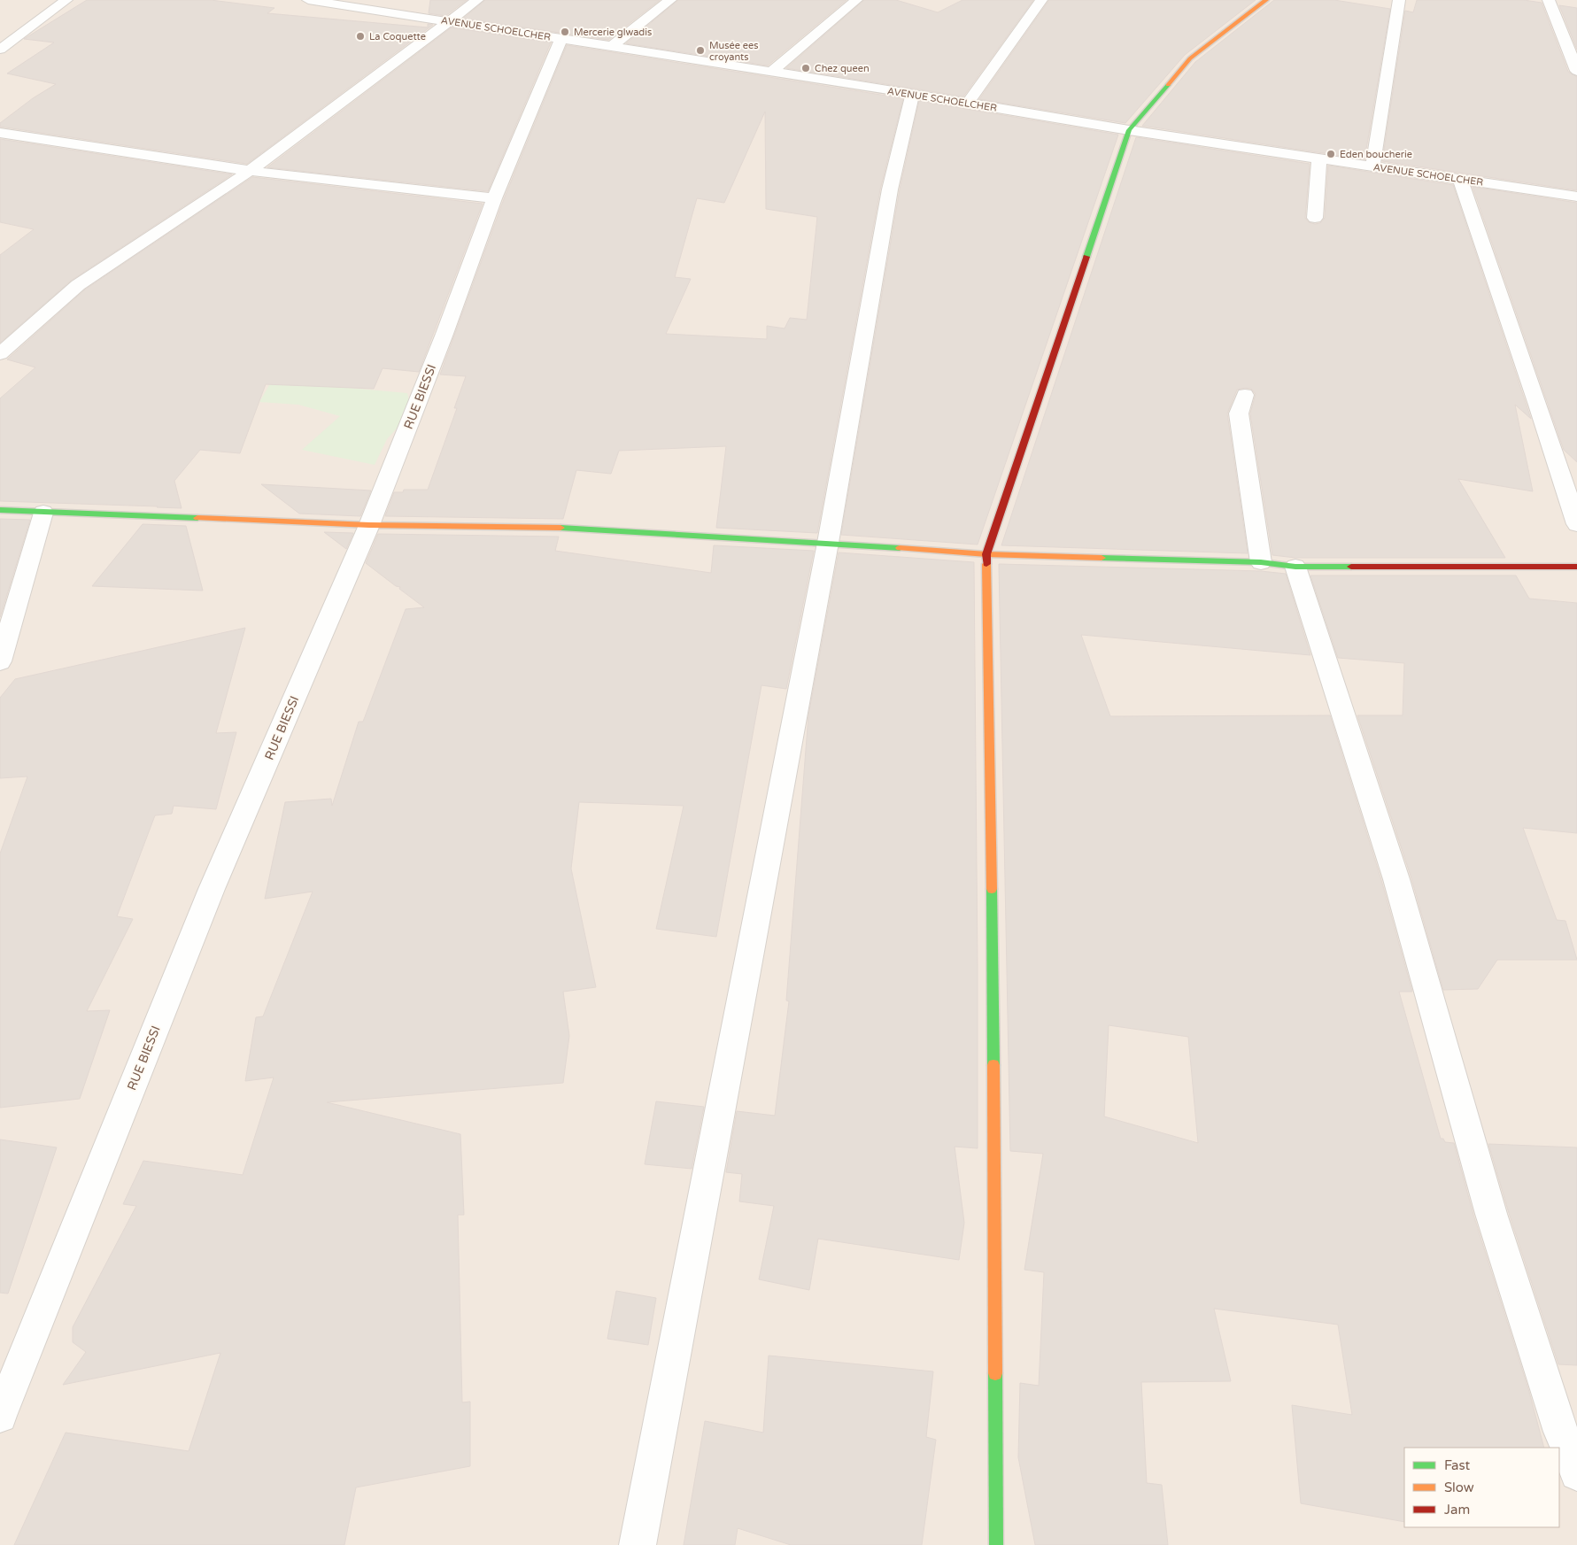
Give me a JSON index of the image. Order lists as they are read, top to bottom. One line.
{"streets":{"street":["AVENUE SCHOELCHER","RUE BIESSI"]},"crossings":[["AVENUE SCHOELCHER","RUE BIESSI"]],"places":["Mercerie glwadis","La Coquette","Musée ees croyants","Chez queen","Eden boucherie"],"legend":["Fast","Slow","Jam"]}
